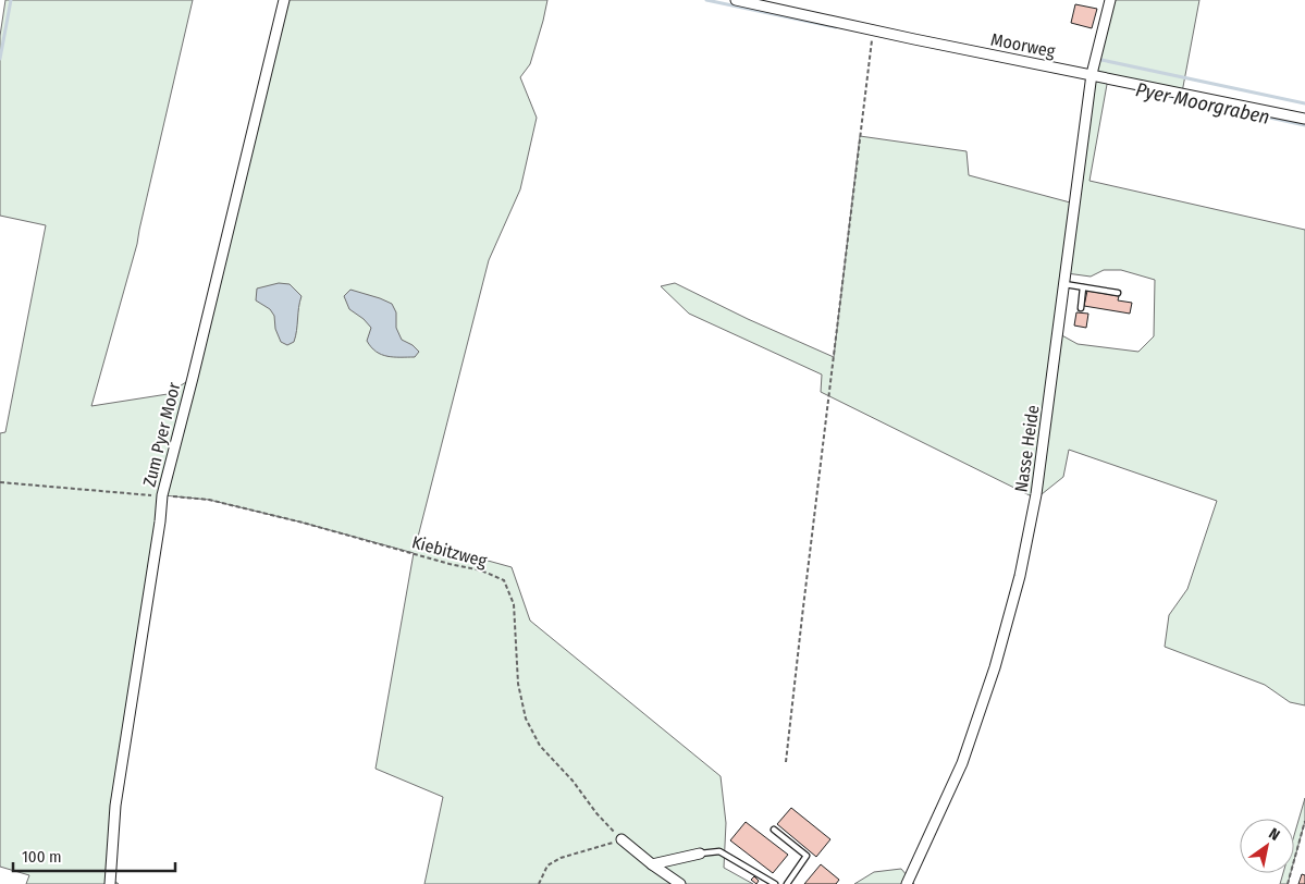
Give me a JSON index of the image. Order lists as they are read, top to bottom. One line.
{"streets":{"street":["Moorweg","Zum Pyer Moor","Nasse Heide"],"path":["Kiebitzweg"]},"crossings":[["Moorweg","Nasse Heide"],["Zum Pyer Moor","Kiebitzweg"]],"water":["Pyer Moorgraben"],"scale_bar":"100 m","north":"top right"}
